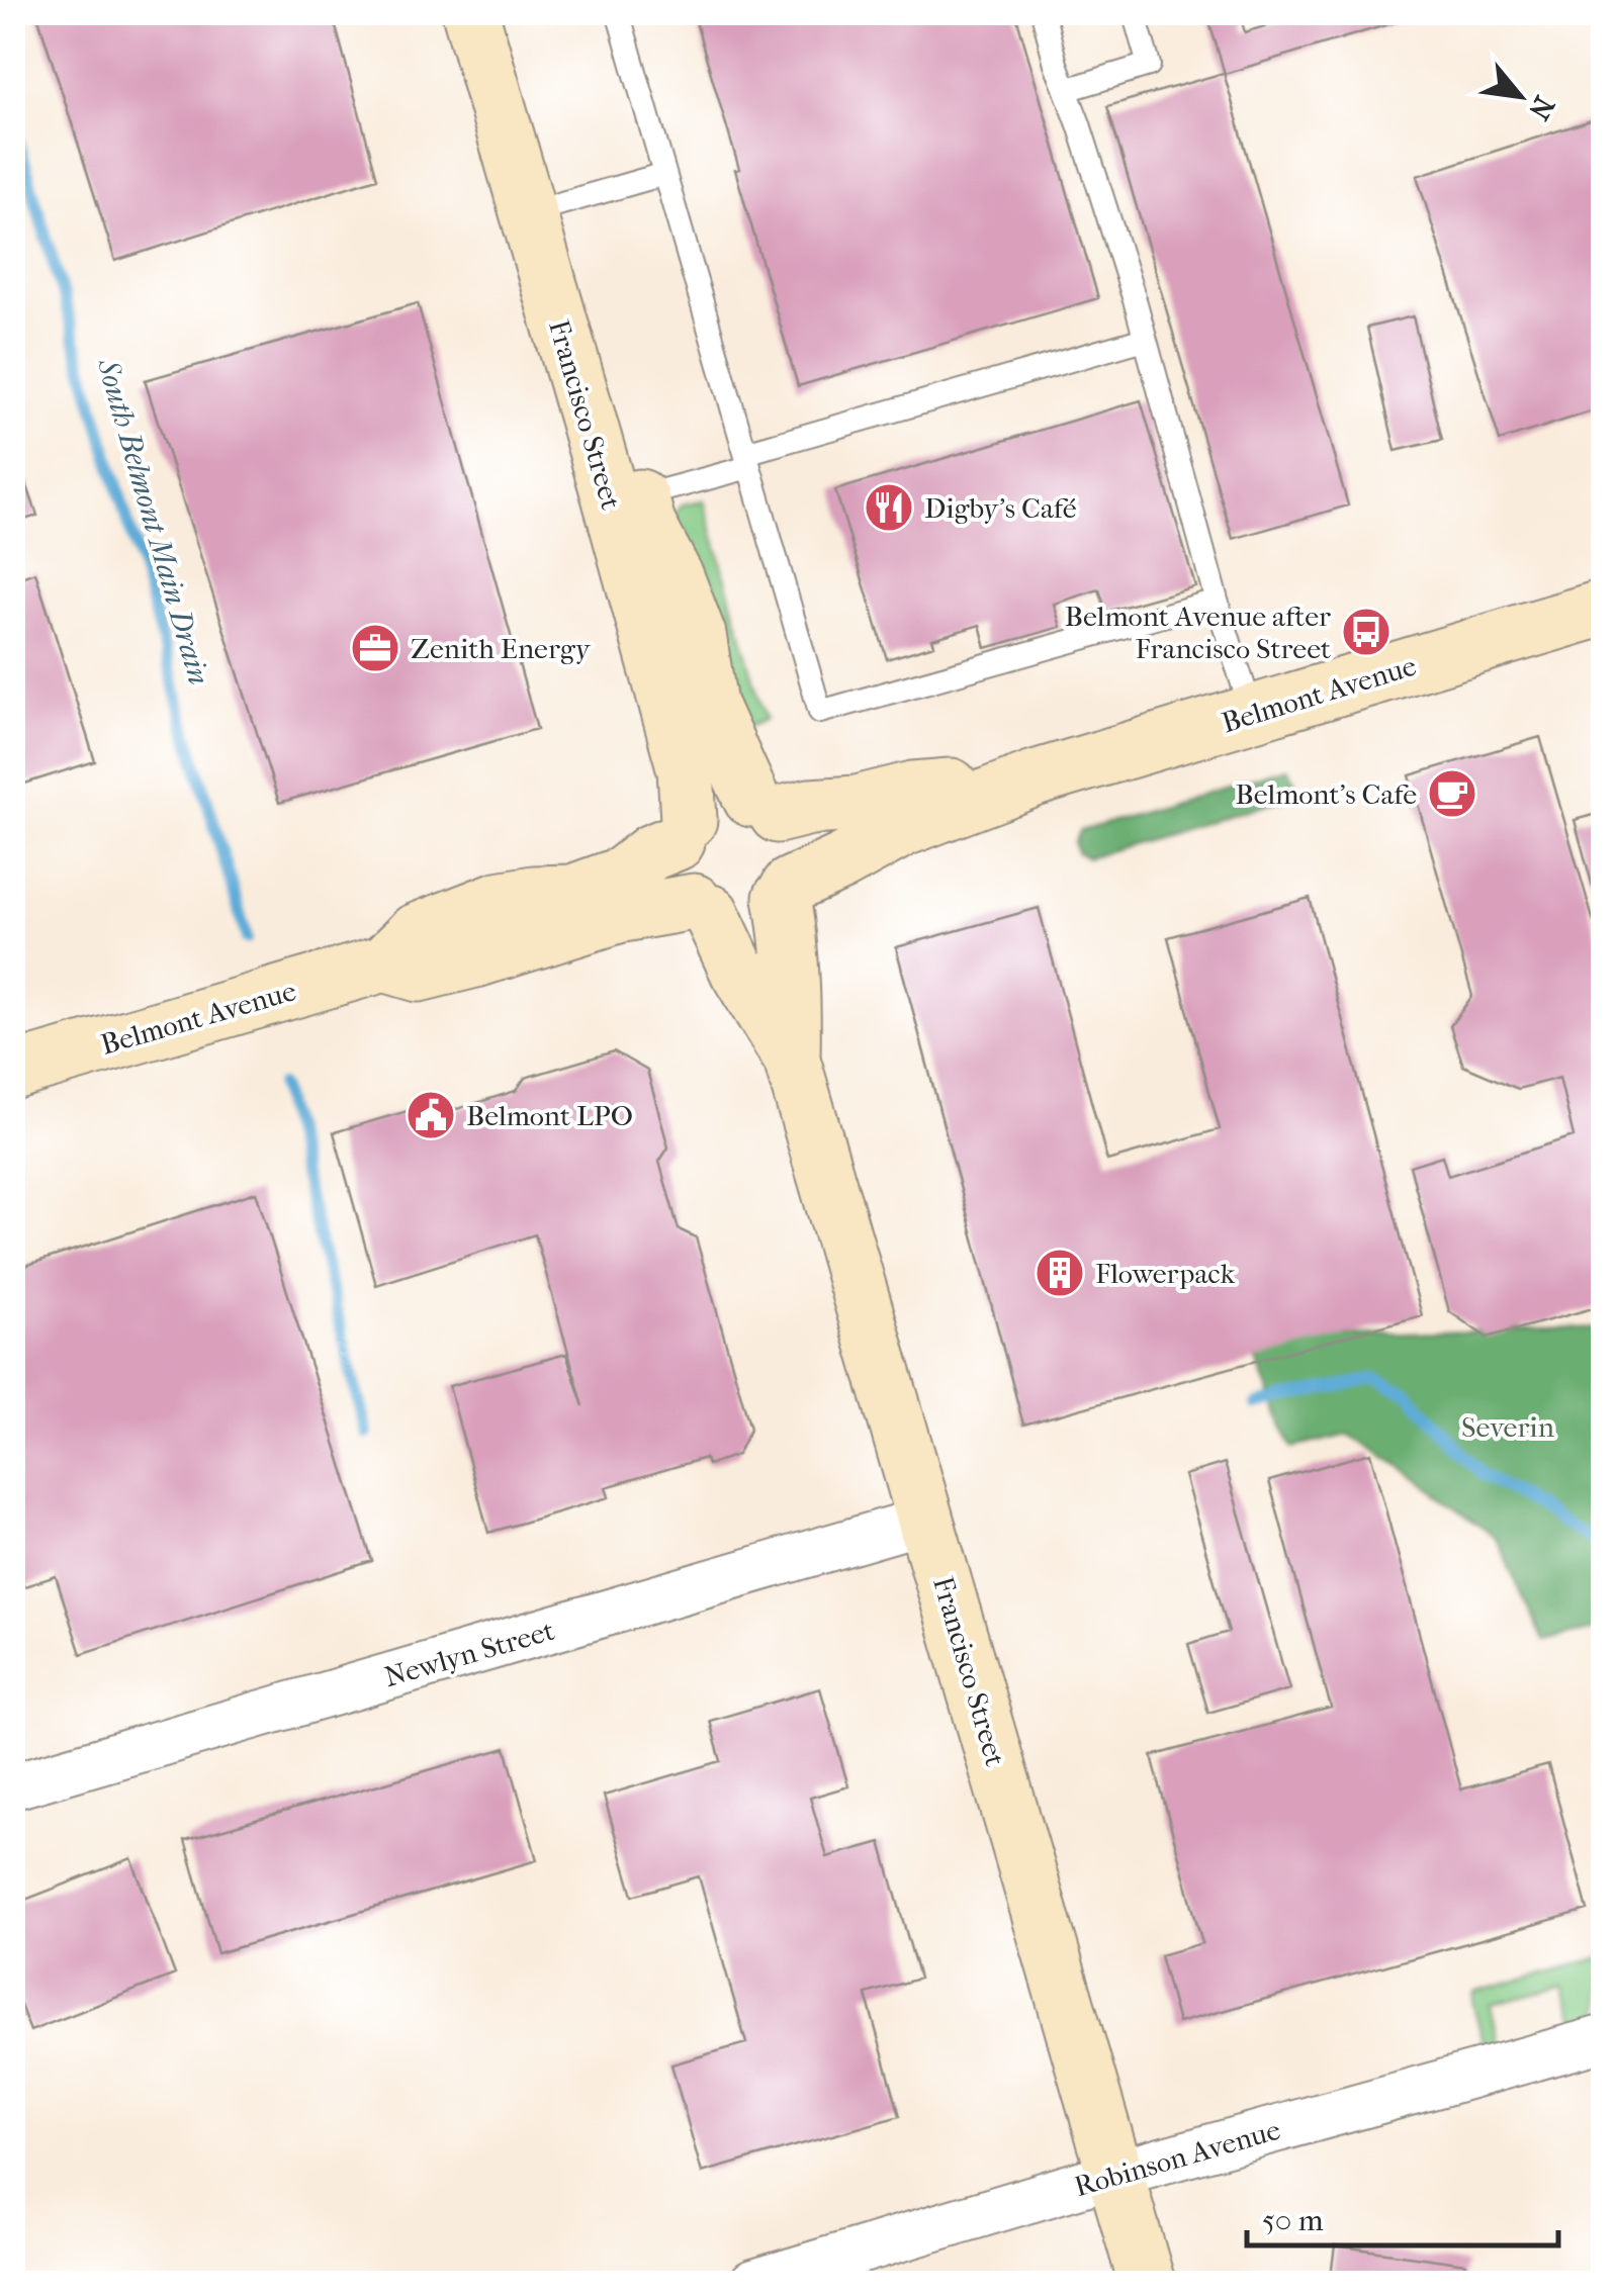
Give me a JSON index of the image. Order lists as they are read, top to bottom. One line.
{"streets":{"street":["Francisco Street","Belmont Avenue","Newlyn Street","Robinson Avenue"]},"crossings":[["Francisco Street","Belmont Avenue"],["Francisco Street","Newlyn Street"],["Francisco Street","Robinson Avenue"]],"water":["South Belmont Main Drain"],"parks":["Severin"],"places":{"restaurant":["Digby's Café"],"bus stop":["Belmont Avenue after Francisco Street"],"office":["Zenith Energy"],"cafe":["Belmont's Cafe"],"public building":["Belmont LPO"],"building":["Flowerpack"]},"scale_bar":"50 m","north":"bottom right"}
